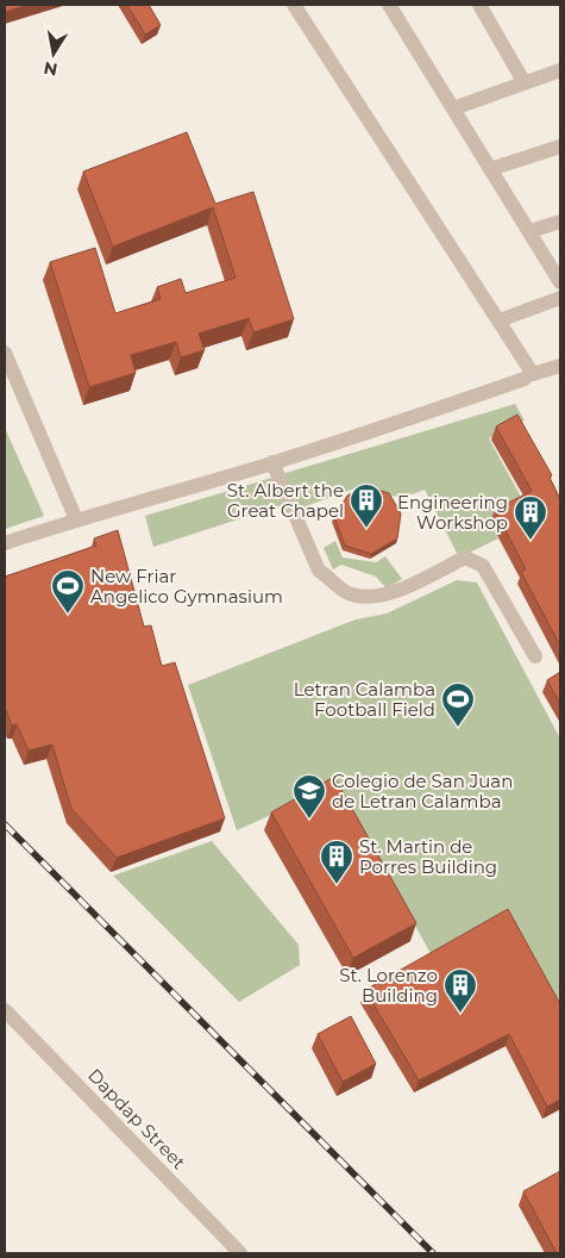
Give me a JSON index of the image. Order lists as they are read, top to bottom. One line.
{"streets":{"street":["Dapdap Street"]},"places":{"building":["St. Albert the Great Chapel","Engineering Workshop","St. Martin de Porres Building","St. Lorenzo Building"],"sports":["New Friar Angelico Gymnasium","Letran Calamba Football Field"],"school or university":["Colegio de San Juan de Letran Calamba"]},"north":"bottom"}
